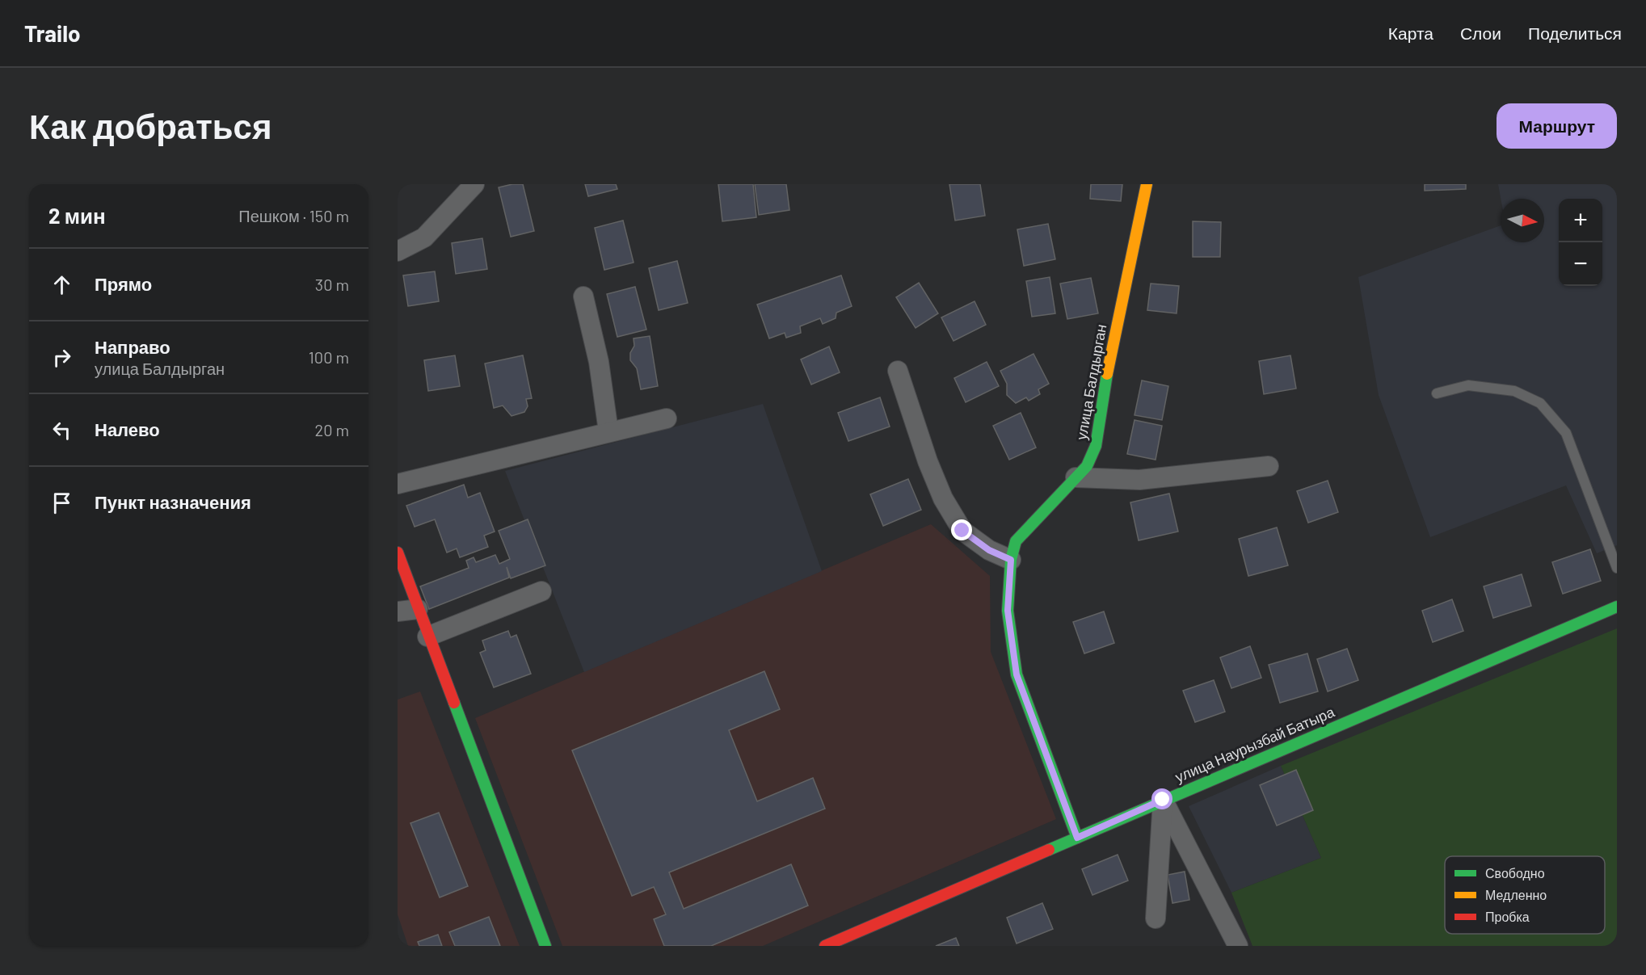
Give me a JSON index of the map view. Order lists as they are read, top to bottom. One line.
{"streets":{"street":["улица Балдырган","улица Наурызбай Батыра"]},"crossings":[["улица Балдырган","улица Наурызбай Батыра"]],"legend":["Свободно","Медленно","Пробка"],"north":"right","page":{"header":"Trailo","nav":["Карта","Слои","Поделиться"],"buttons":"Маршрут","title":"Как добраться","heading":["2 мин","Пешком · 150 m"],"map_buttons":["+","−"],"list":[["Прямо","30 m"],["Направо","улица Балдырган","100 m"],["Налево","20 m"],"Пункт назначения"]}}
